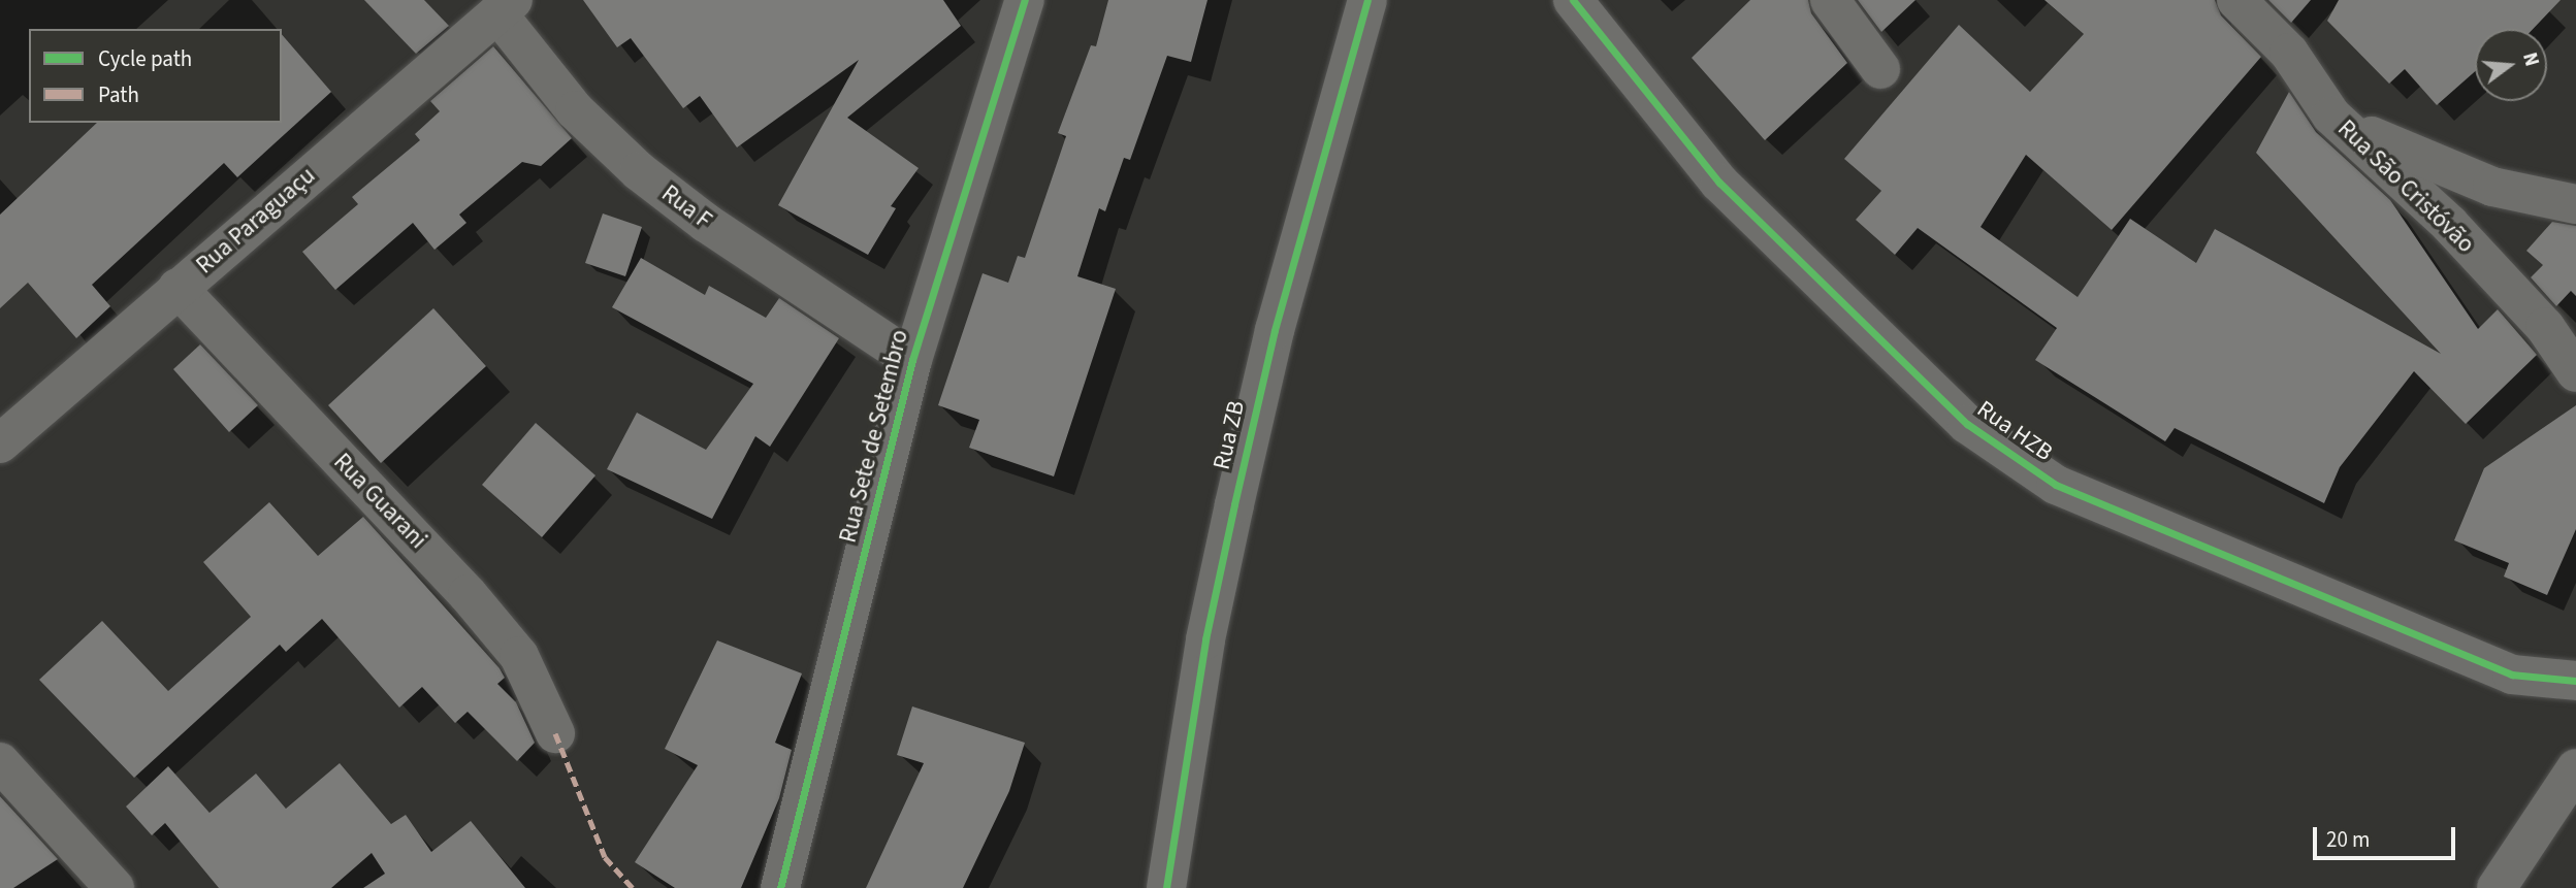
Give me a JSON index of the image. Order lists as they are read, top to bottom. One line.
{"streets":{"street":["Rua São Cristóvão","Rua F","Rua Paraguaçu","Rua HZB","Rua ZB","Rua Sete de Setembro","Rua Guarani"]},"crossings":[["Rua F","Rua Paraguaçu"],["Rua F","Rua Sete de Setembro"],["Rua Paraguaçu","Rua Guarani"]],"legend":["Cycle path","Path"],"scale_bar":"20 m","north":"right"}
